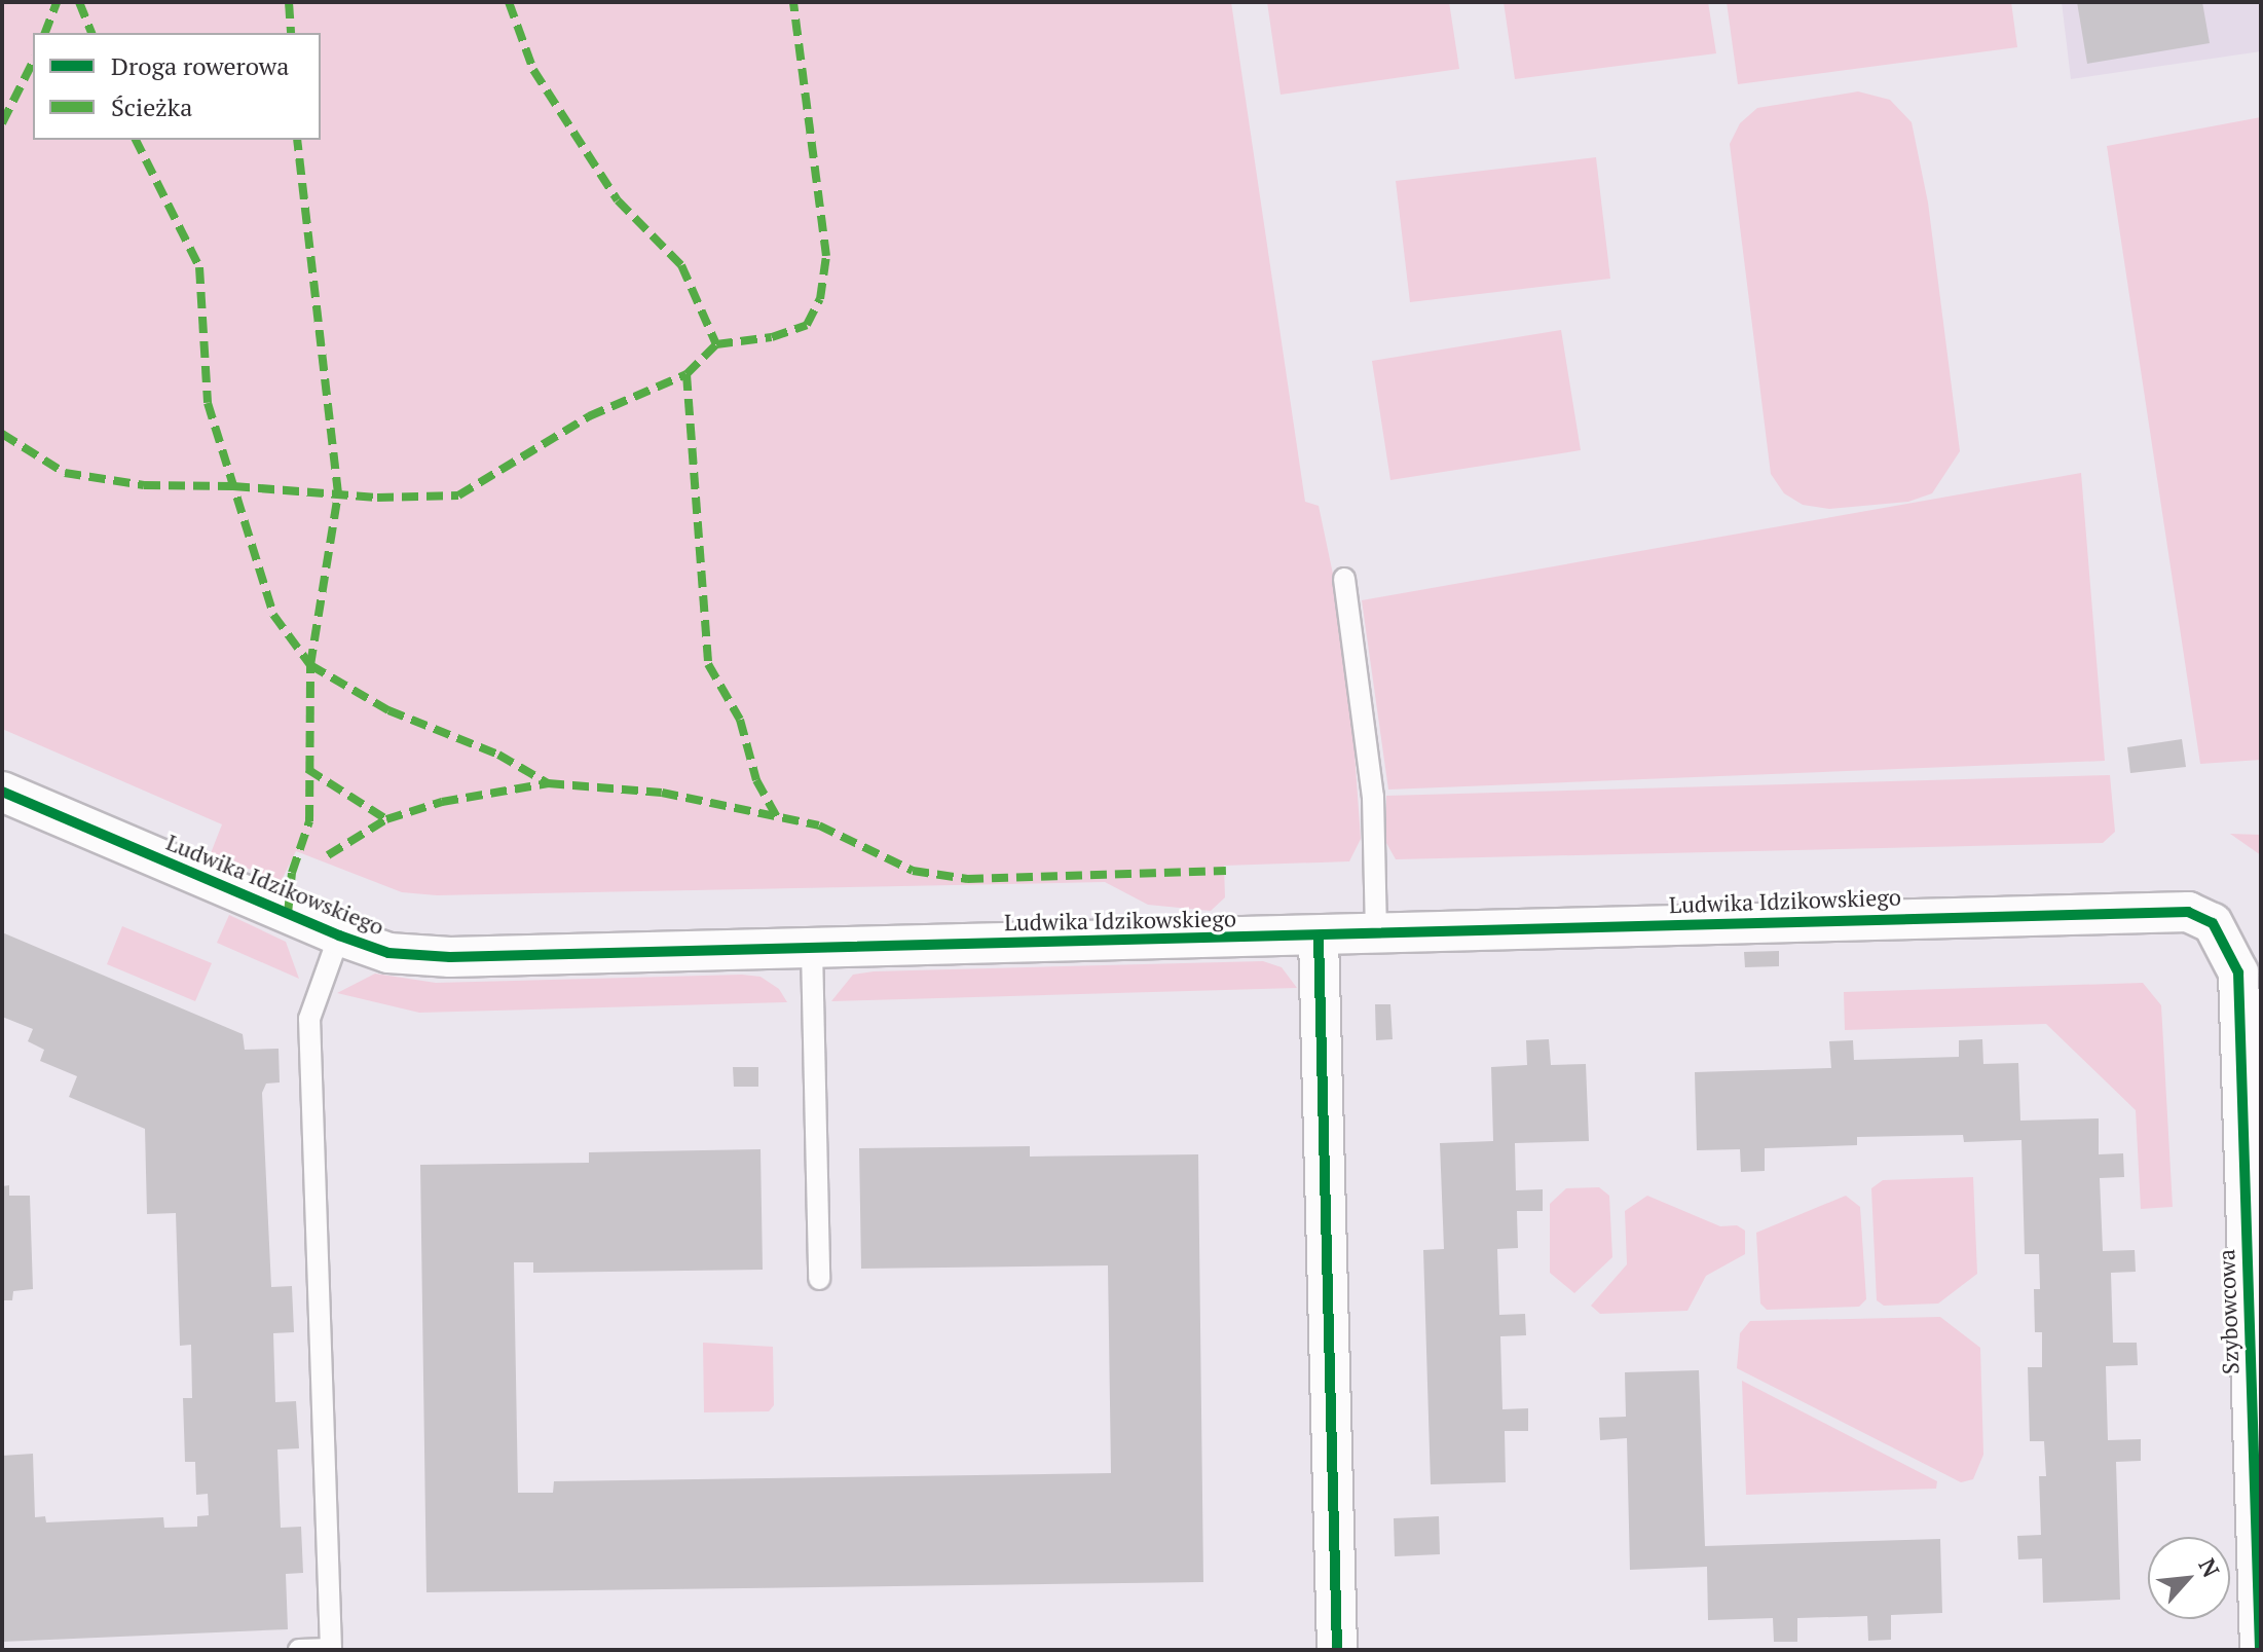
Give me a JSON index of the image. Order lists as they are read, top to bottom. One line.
{"streets":{"street":["Ludwika Idzikowskiego","Szybowcowa"]},"crossings":[["Ludwika Idzikowskiego","Szybowcowa"]],"legend":["Droga rowerowa","Ścieżka"],"north":"top right"}
